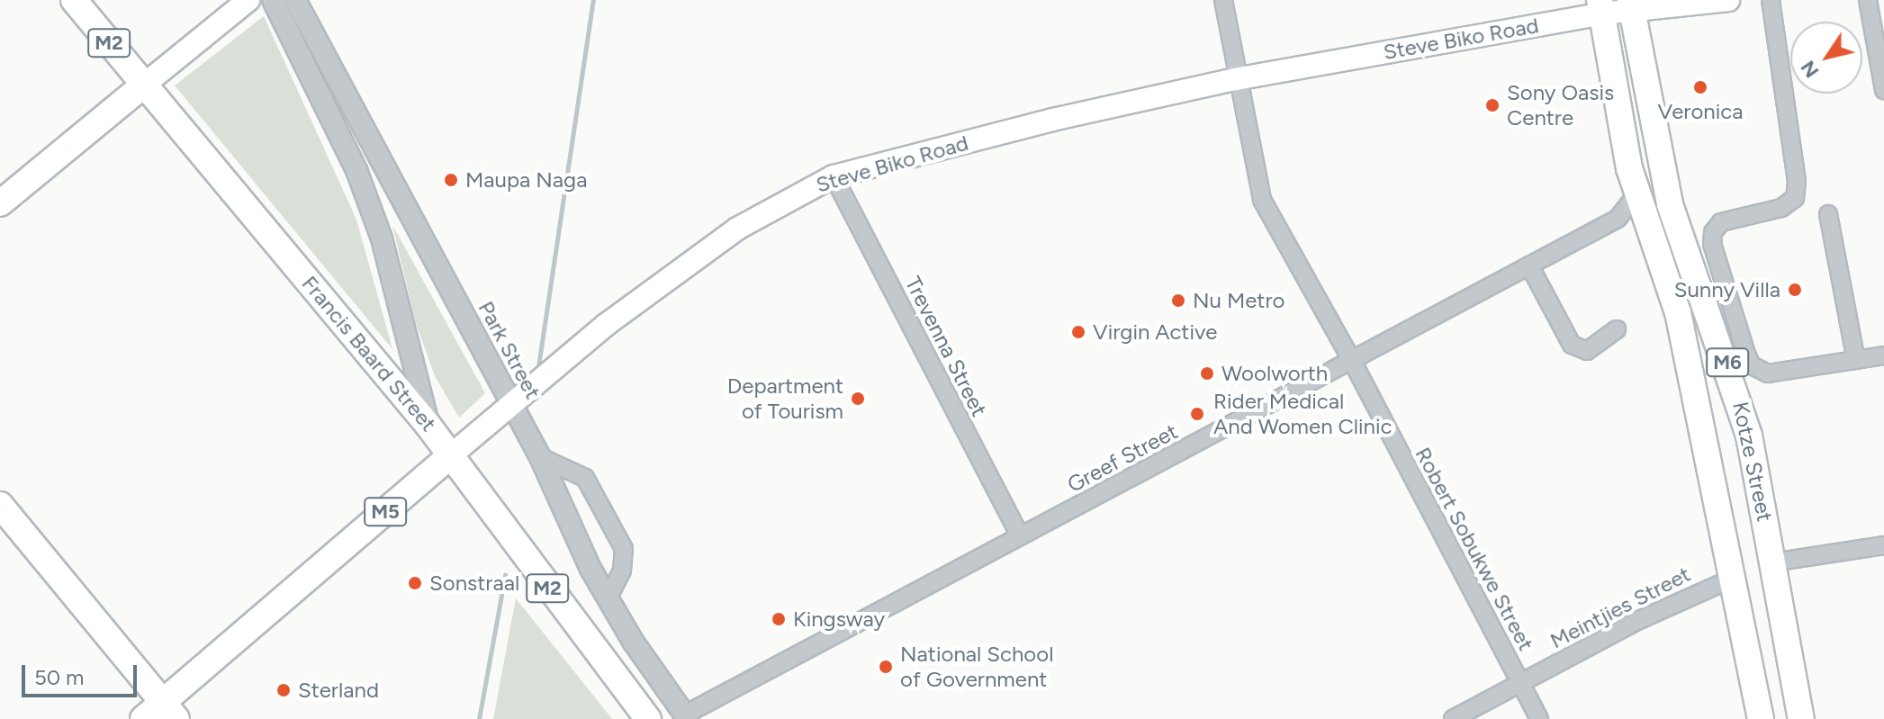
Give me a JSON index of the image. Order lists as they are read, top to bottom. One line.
{"streets":{"main road":["Steve Biko Road","M2","Francis Baard Street","M6","Kotze Street","M5"],"street":["Trevenna Street","Park Street","Greef Street","Robert Sobukwe Street","Meintjies Street"]},"crossings":[["Steve Biko Road","Trevenna Street"],["Steve Biko Road","Park Street"],["Steve Biko Road","Francis Baard Street"],["Steve Biko Road","Kotze Street"],["Steve Biko Road","Robert Sobukwe Street"],["Trevenna Street","Greef Street"],["Park Street","Greef Street"],["Greef Street","Kotze Street"],["Greef Street","Robert Sobukwe Street"],["Kotze Street","Meintjies Street"],["Robert Sobukwe Street","Meintjies Street"]],"places":["Veronica","Sony Oasis Centre","Maupa Naga","Sunny Villa","Nu Metro","Virgin Active","Woolworth","Department of Tourism","Rider Medical And Women Clinic","Sonstraal","Kingsway","National School of Government","Sterland"],"scale_bar":"50 m","north":"bottom left"}
